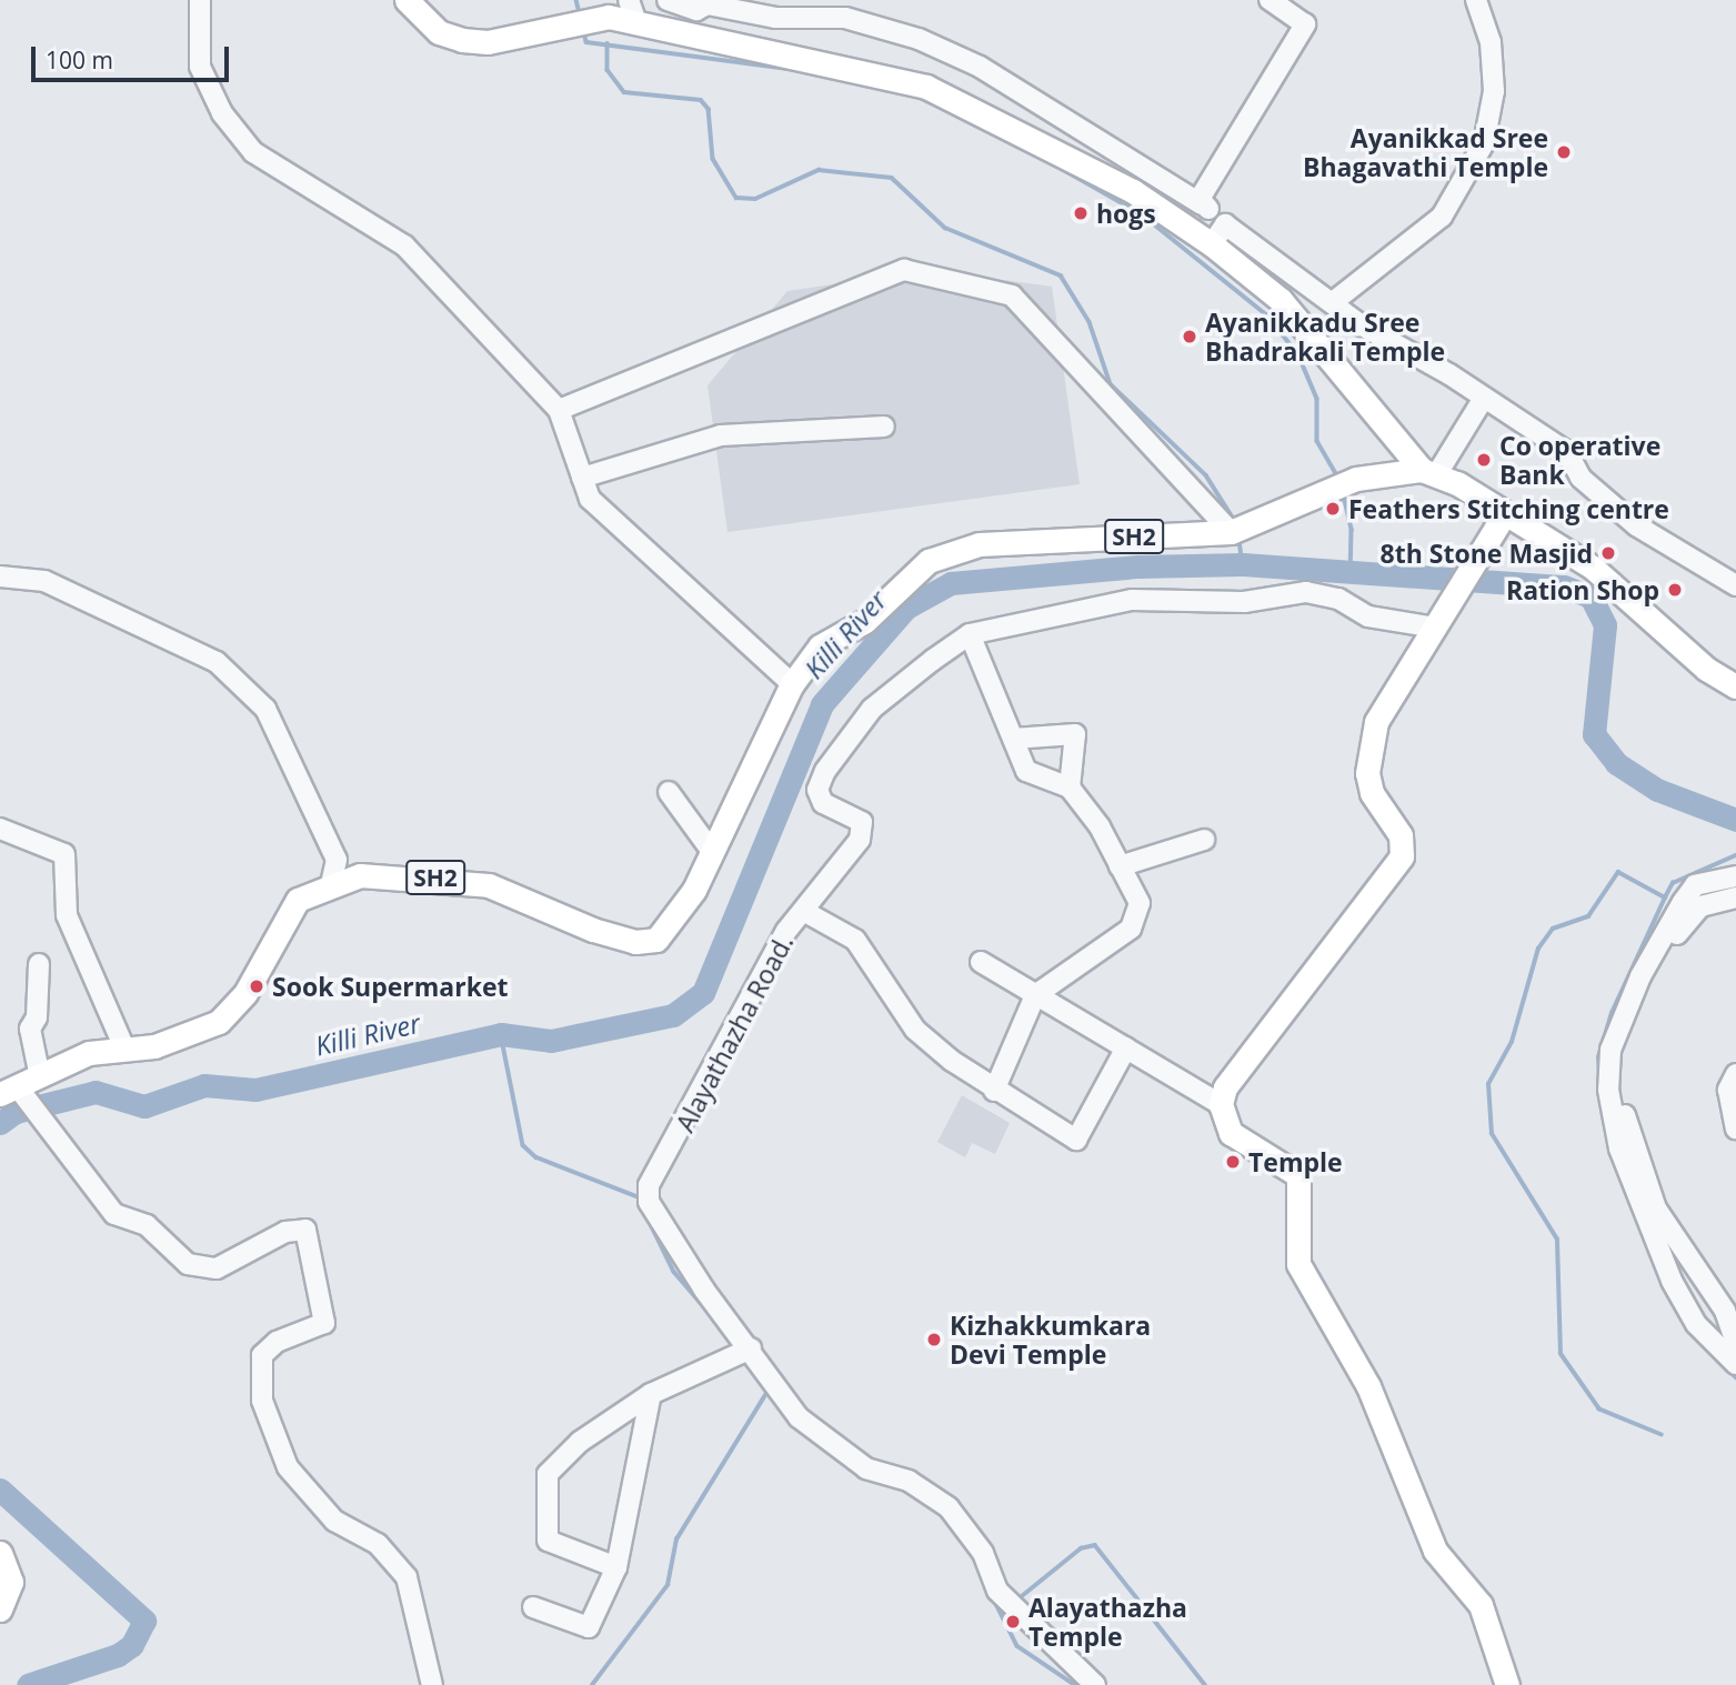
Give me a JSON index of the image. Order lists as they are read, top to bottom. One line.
{"streets":{"main road":["SH2"],"street":["Alayathazha Road."]},"water":["Killi River"],"places":["Ayanikkad Sree Bhagavathi Temple","hogs","Ayanikkadu Sree Bhadrakali Temple","Co operative Bank","Feathers Stitching centre","8th Stone Masjid","Ration Shop","Sook Supermarket","Temple","Kizhakkumkara Devi Temple","Alayathazha Temple"],"scale_bar":"100 m"}
